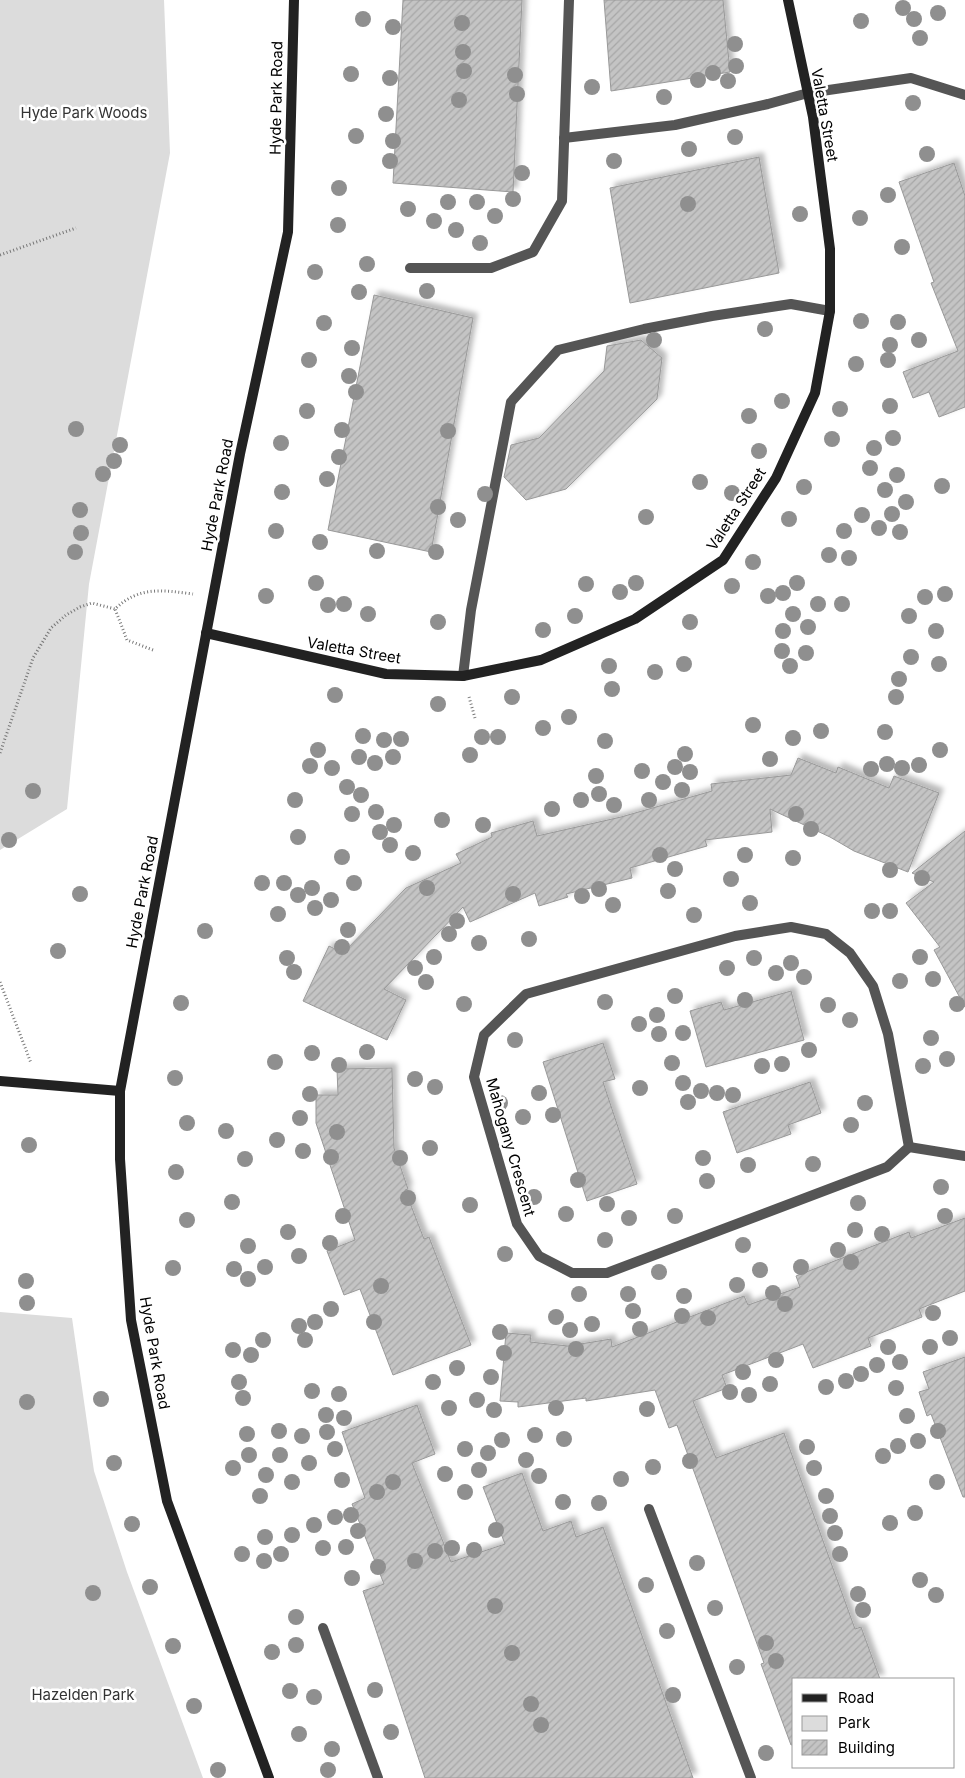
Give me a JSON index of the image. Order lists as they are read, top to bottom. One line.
{"streets":{"main road":["Hyde Park Road","Valetta Street"],"street":["Mahogany Crescent"]},"crossings":[["Hyde Park Road","Valetta Street"]],"parks":["Hyde Park Woods","Hazelden Park"],"legend":["Road","Park","Building"]}
